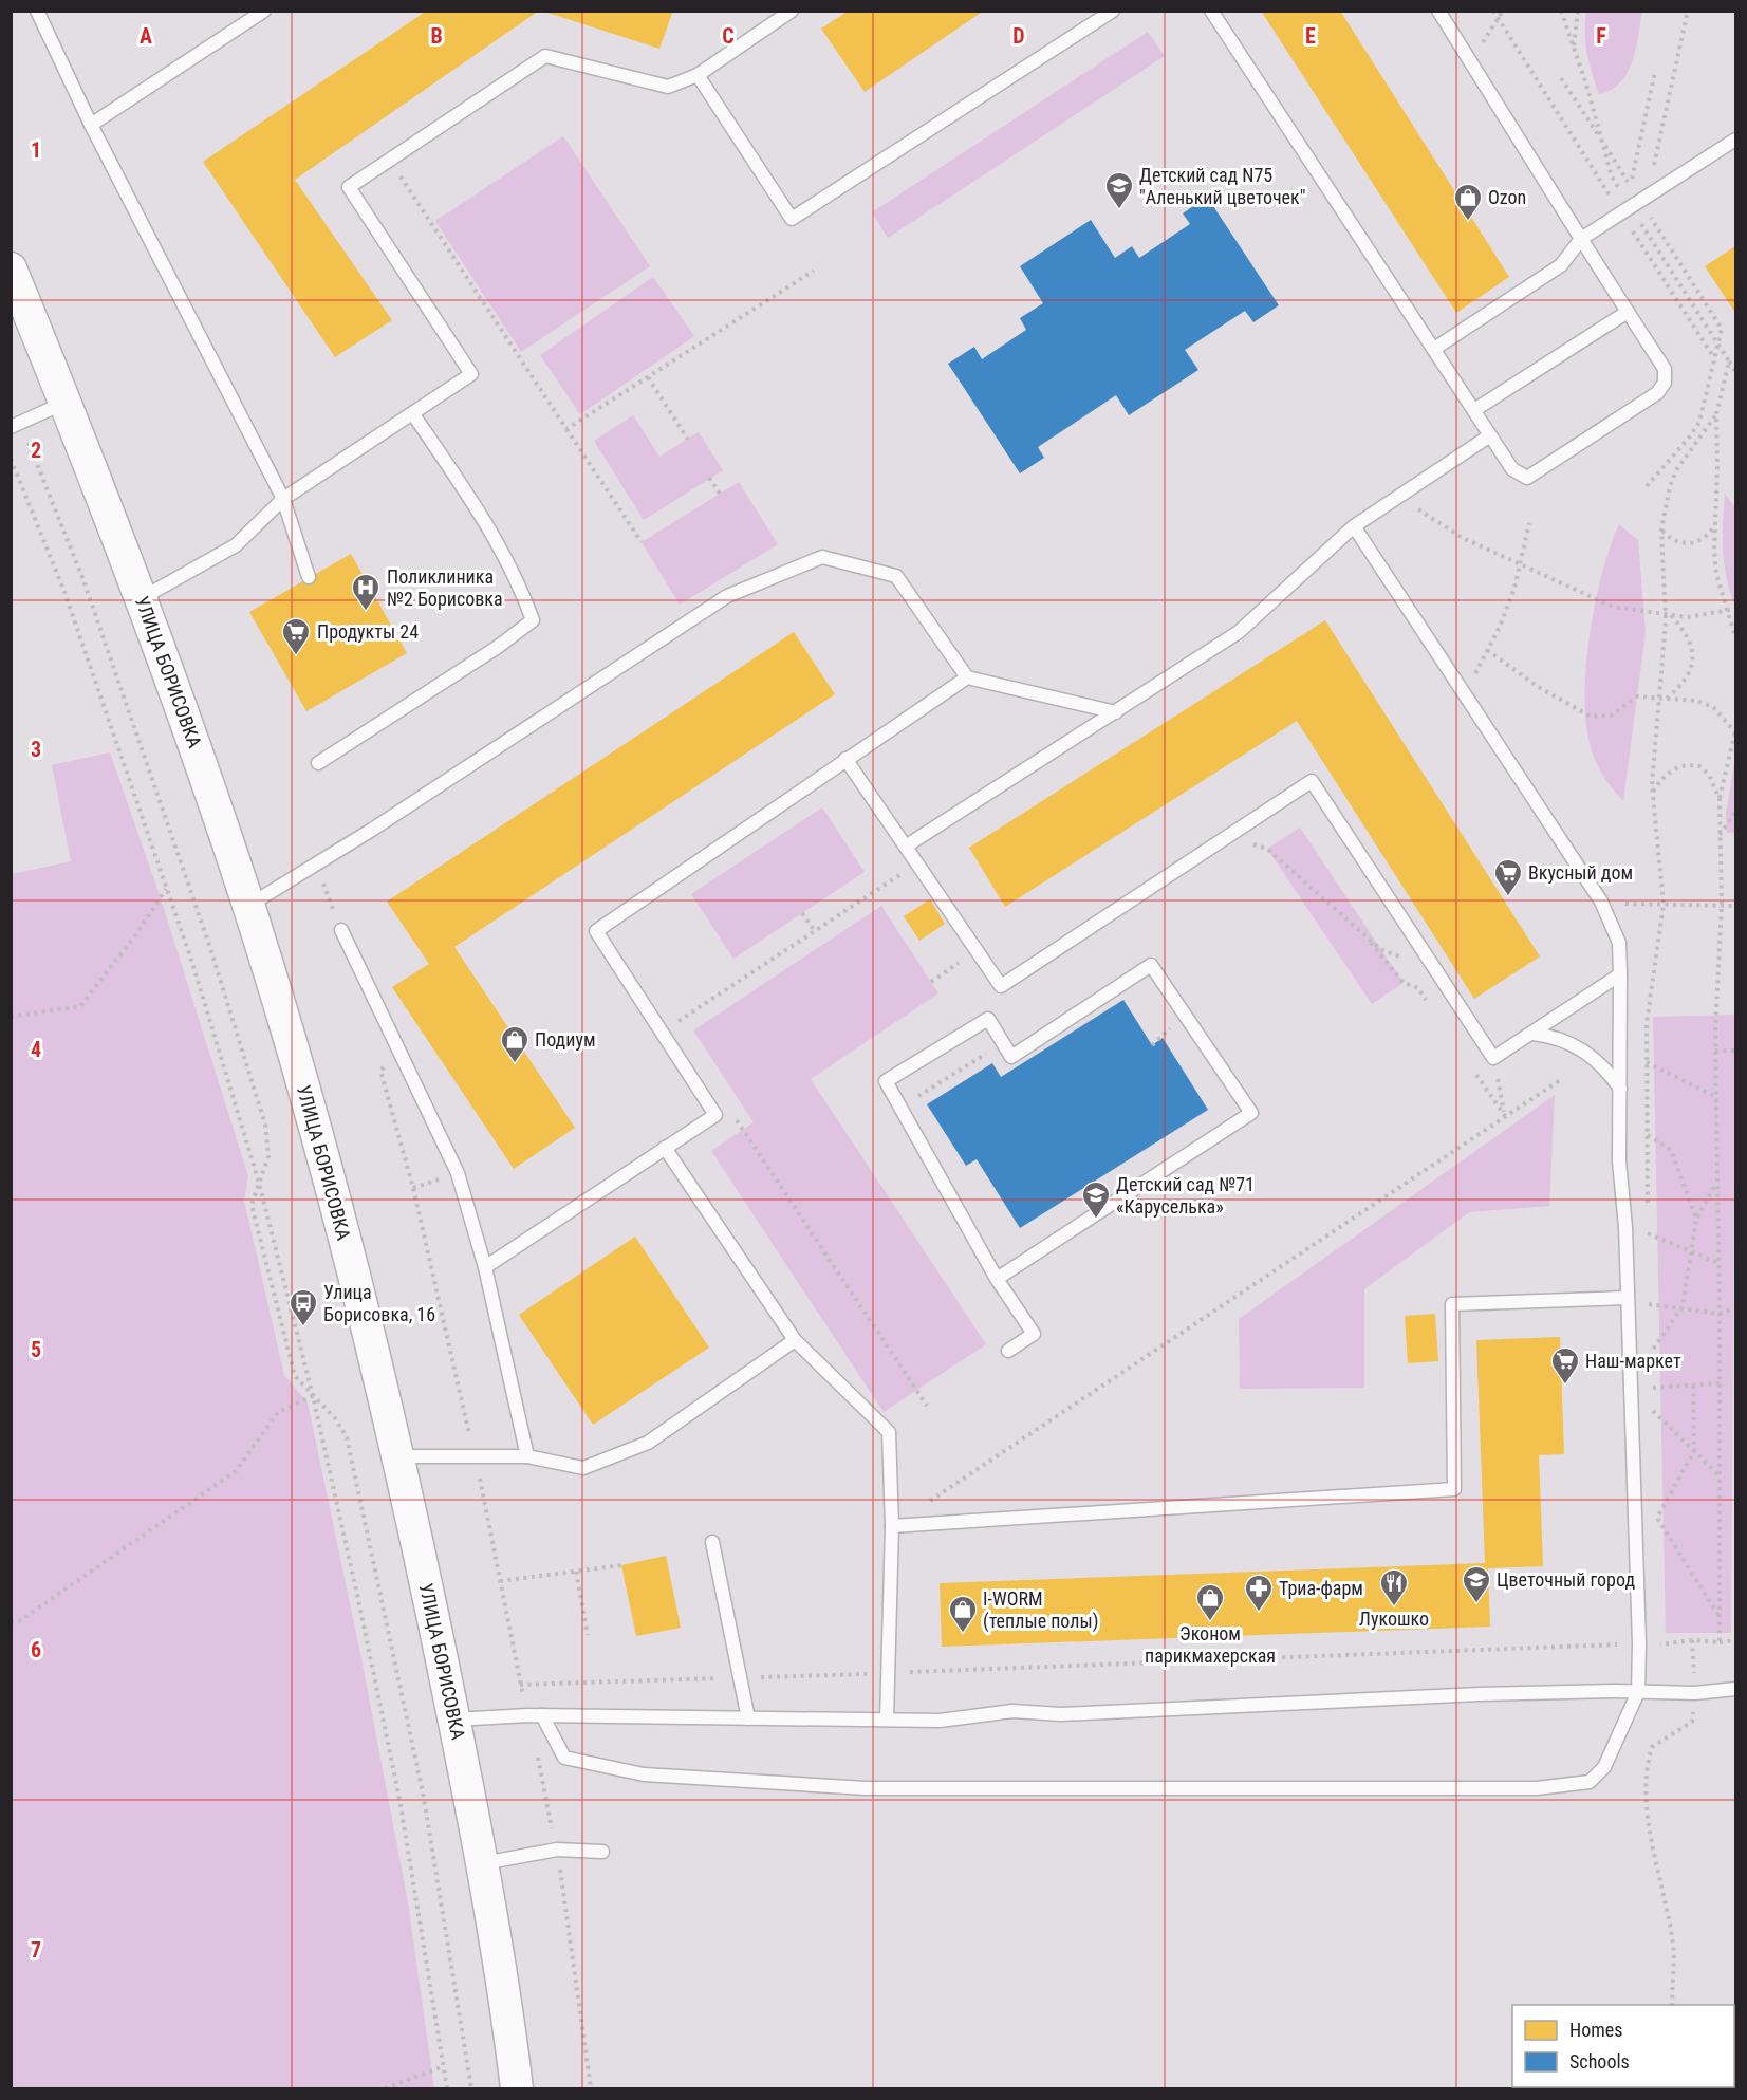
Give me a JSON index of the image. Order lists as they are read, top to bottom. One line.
{"streets":{"street":["УЛИЦА БОРИСОВКА"]},"places":{"school or university":["Детский сад N75 \"Аленький цветочек\"","Детский сад №71 «Каруселька»","Цветочный город"],"shop":["Ozon","Подиум","Эконом парикмахерская","I-WORM (теплые полы)"],"hospital":["Поликлиника №2 Борисовка"],"supermarket":["Продукты 24","Вкусный дом","Наш-маркет"],"bus stop":["Улица Борисовка, 16"],"restaurant":["Лукошко"],"pharmacy":["Триа-фарм"]},"legend":["Homes","Schools"],"grid":{"columns":["A","B","C","D","E","F"],"rows":["1","2","3","4","5","6","7"]}}
